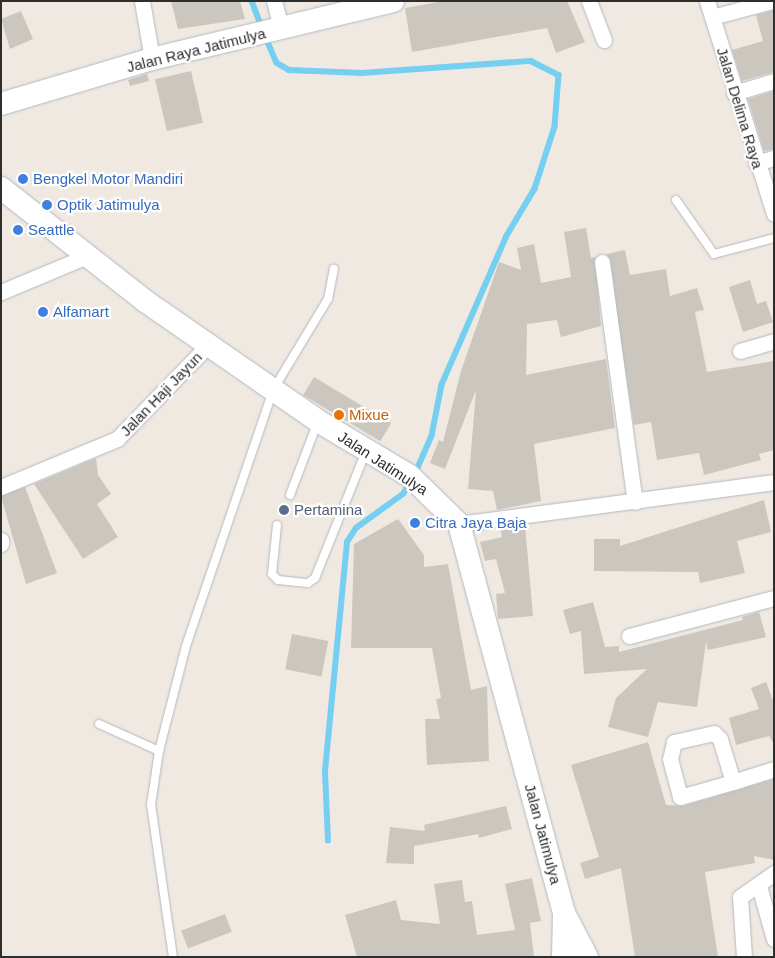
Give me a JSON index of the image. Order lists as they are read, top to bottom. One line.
{"streets":{"main road":["Jalan Raya Jatimulya","Jalan Jatimulya"],"street":["Jalan Delima Raya","Jalan Haji Jayun"]},"crossings":[["Jalan Haji Jayun","Jalan Jatimulya"]],"places":["Bengkel Motor Mandiri","Optik Jatimulya","Seattle","Alfamart","Mixue","Pertamina","Citra Jaya Baja"]}
